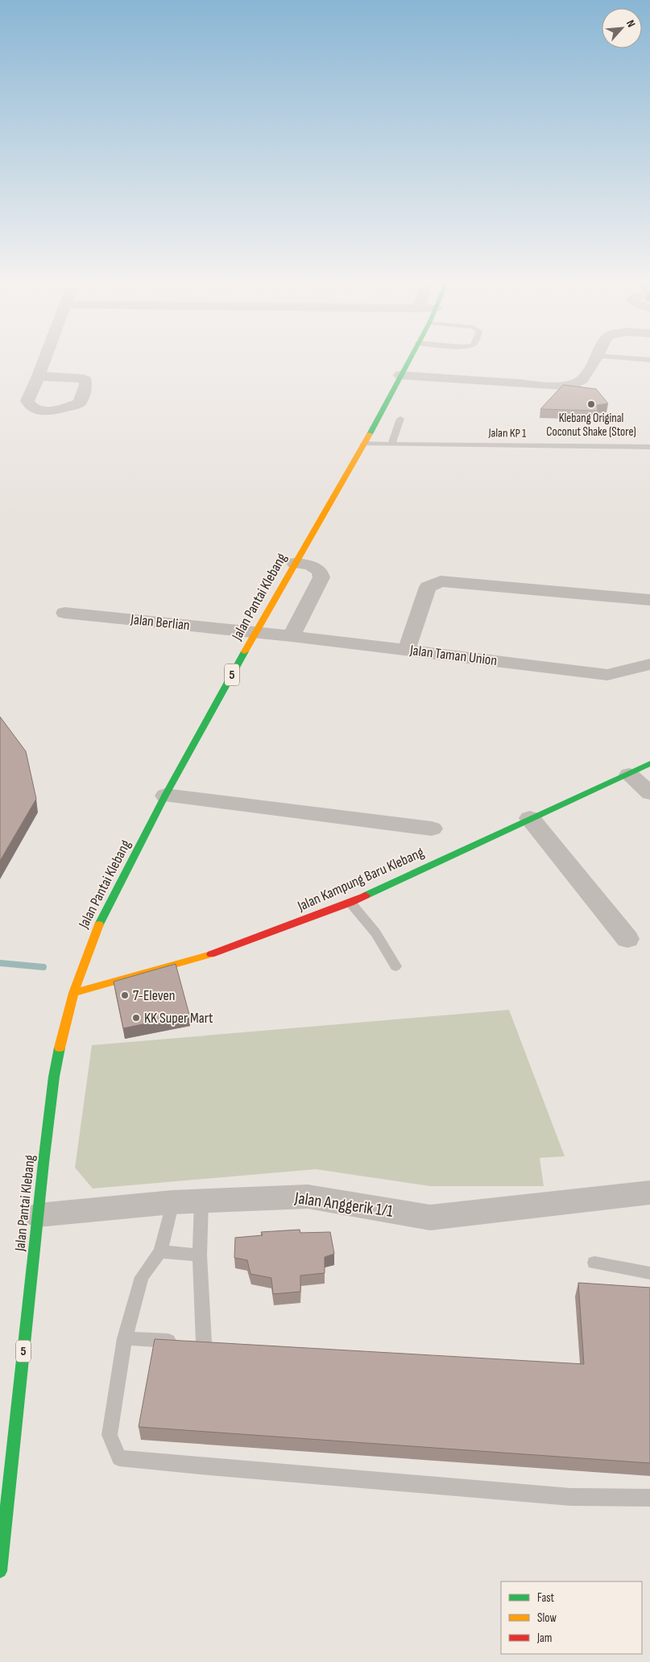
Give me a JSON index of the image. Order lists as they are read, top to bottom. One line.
{"streets":{"main road":["Jalan Pantai Klebang","5","Jalan Kampung Baru Klebang"],"street":["Jalan Berlian","Jalan Taman Union","Jalan Anggerik 1/1"],"lane":["Jalan KP 1"]},"crossings":[["Jalan KP 1","Jalan Pantai Klebang"],["Jalan Pantai Klebang","Jalan Berlian"],["Jalan Pantai Klebang","Jalan Taman Union"],["Jalan Pantai Klebang","Jalan Kampung Baru Klebang"],["Jalan Pantai Klebang","Jalan Anggerik 1/1"],["Jalan Berlian","Jalan Taman Union"]],"places":["Klebang Original Coconut Shake (Store)","7-Eleven","KK Super Mart"],"legend":["Fast","Slow","Jam"],"north":"top right"}
